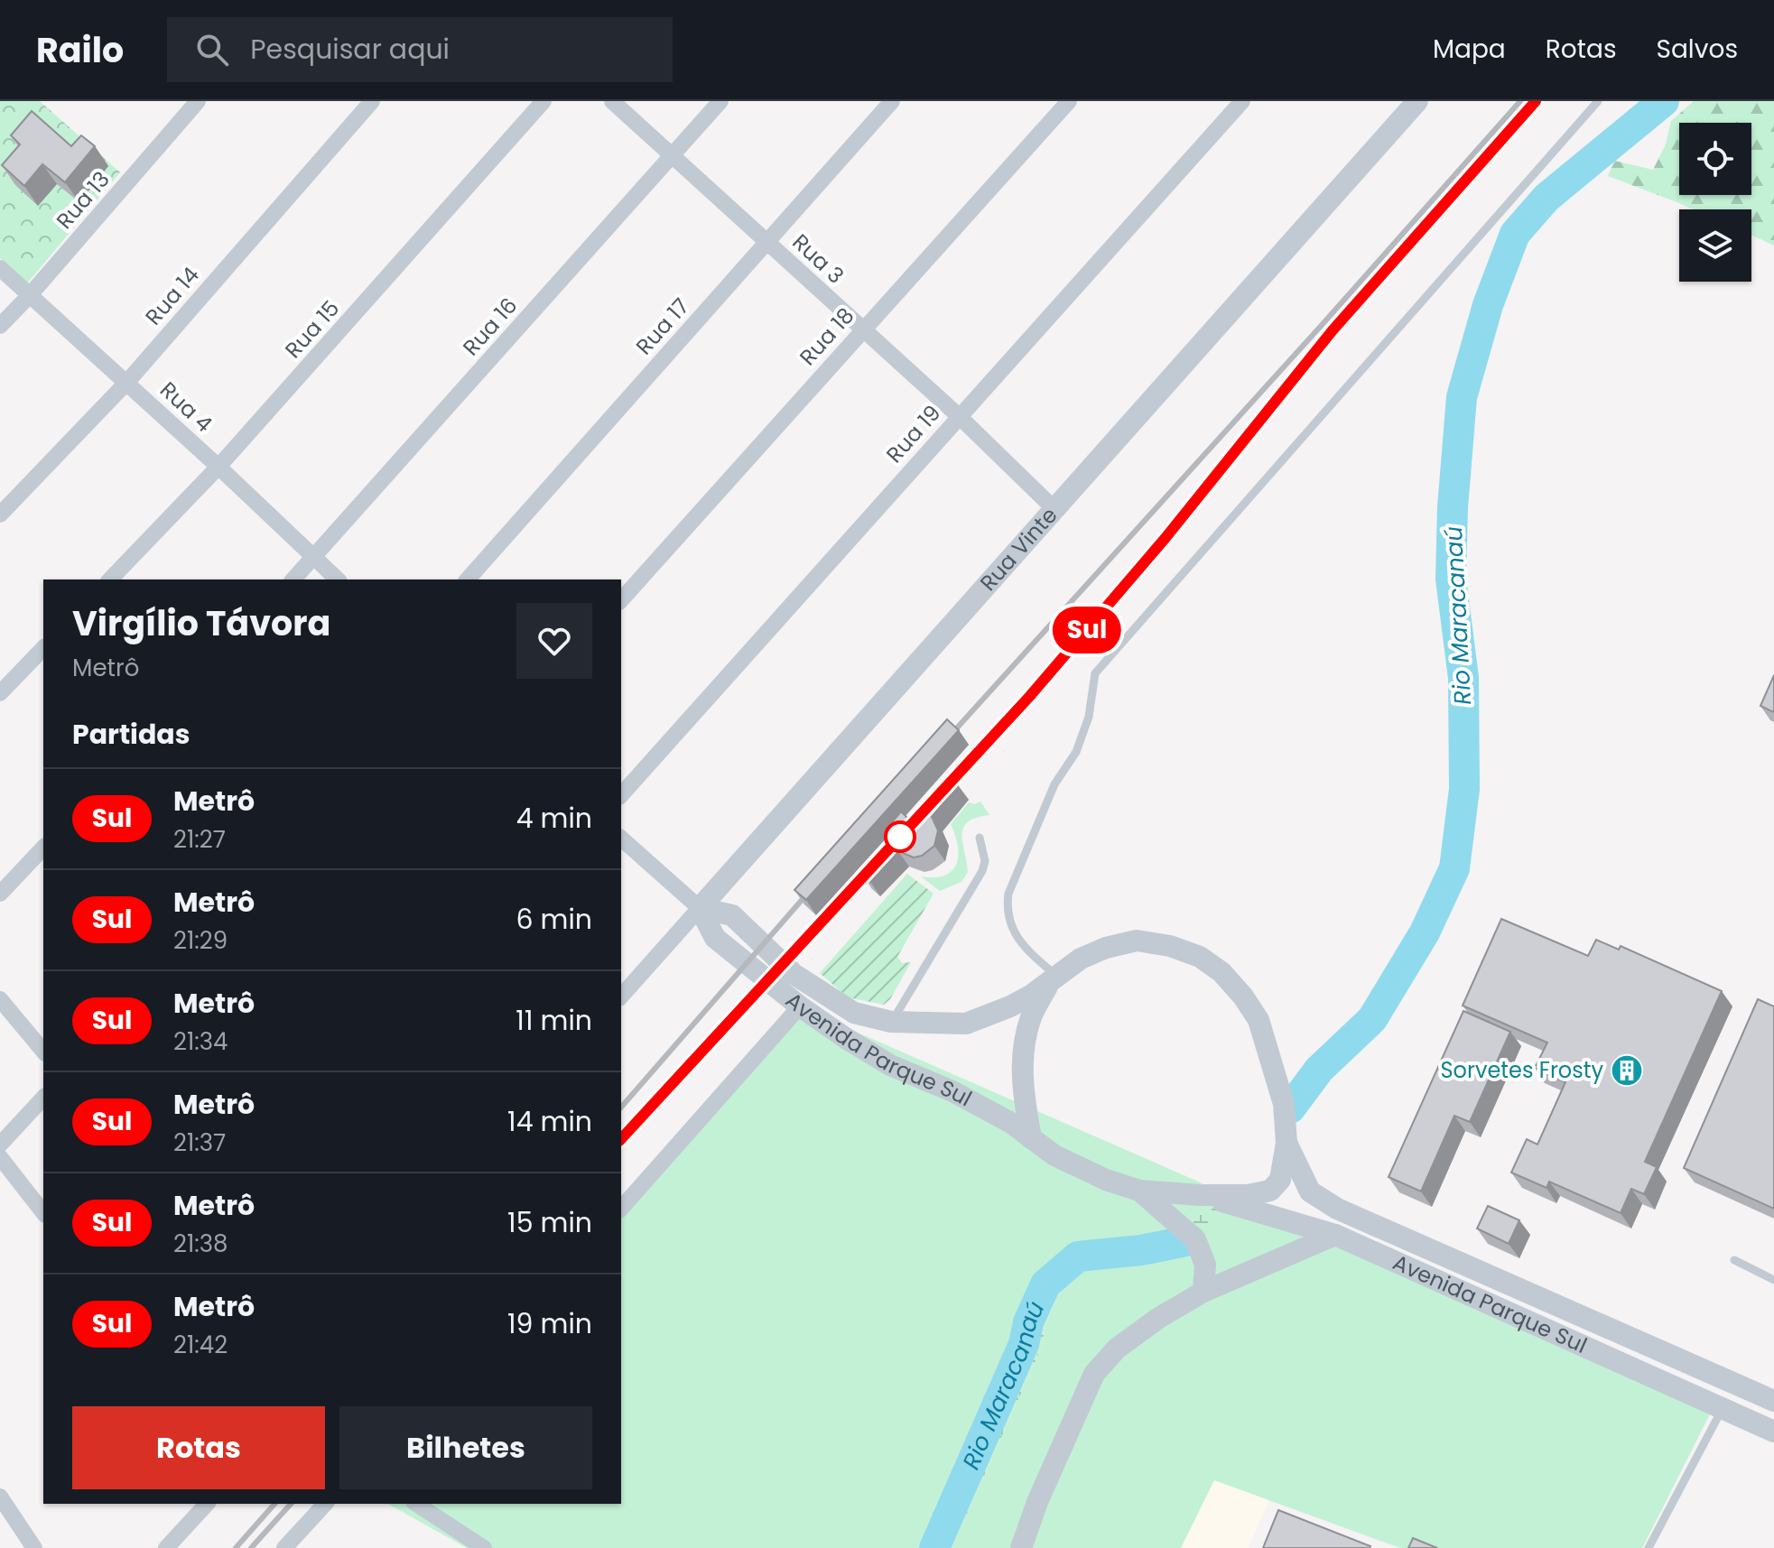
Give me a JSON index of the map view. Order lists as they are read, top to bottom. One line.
{"streets":{"street":["Rua 13","Rua 3","Rua 14","Rua 16","Rua 17","Rua 15","Rua 18","Rua 4","Rua 19","Rua Vinte","Avenida Parque Sul"]},"crossings":[["Rua 13","Rua 4"],["Rua 3","Rua 16"],["Rua 3","Rua 17"],["Rua 3","Rua 18"],["Rua 3","Rua 19"],["Rua 3","Rua Vinte"],["Rua 14","Rua 4"],["Rua 16","Rua 4"],["Rua 15","Rua 4"],["Rua Vinte","Avenida Parque Sul"]],"water":["Rio Maracanaú"],"places":{"building":["Sorvetes Frosty"]},"lines":["metro line Sul"],"page":{"header":"Railo","search":"Pesquisar aqui","nav":["Mapa","Rotas","Salvos"],"on_map":"Sul","heading":[["Virgílio Távora","Metrô"],"Partidas"],"list":[{"mark":"Sul","name":"Metrô","note":"21:27","value":"4 min"},{"mark":"Sul","name":"Metrô","note":"21:29","value":"6 min"},{"mark":"Sul","name":"Metrô","note":"21:34","value":"11 min"},{"mark":"Sul","name":"Metrô","note":"21:37","value":"14 min"},{"mark":"Sul","name":"Metrô","note":"21:38","value":"15 min"},{"mark":"Sul","name":"Metrô","note":"21:42","value":"19 min"}],"buttons":["Rotas","Bilhetes"]}}
